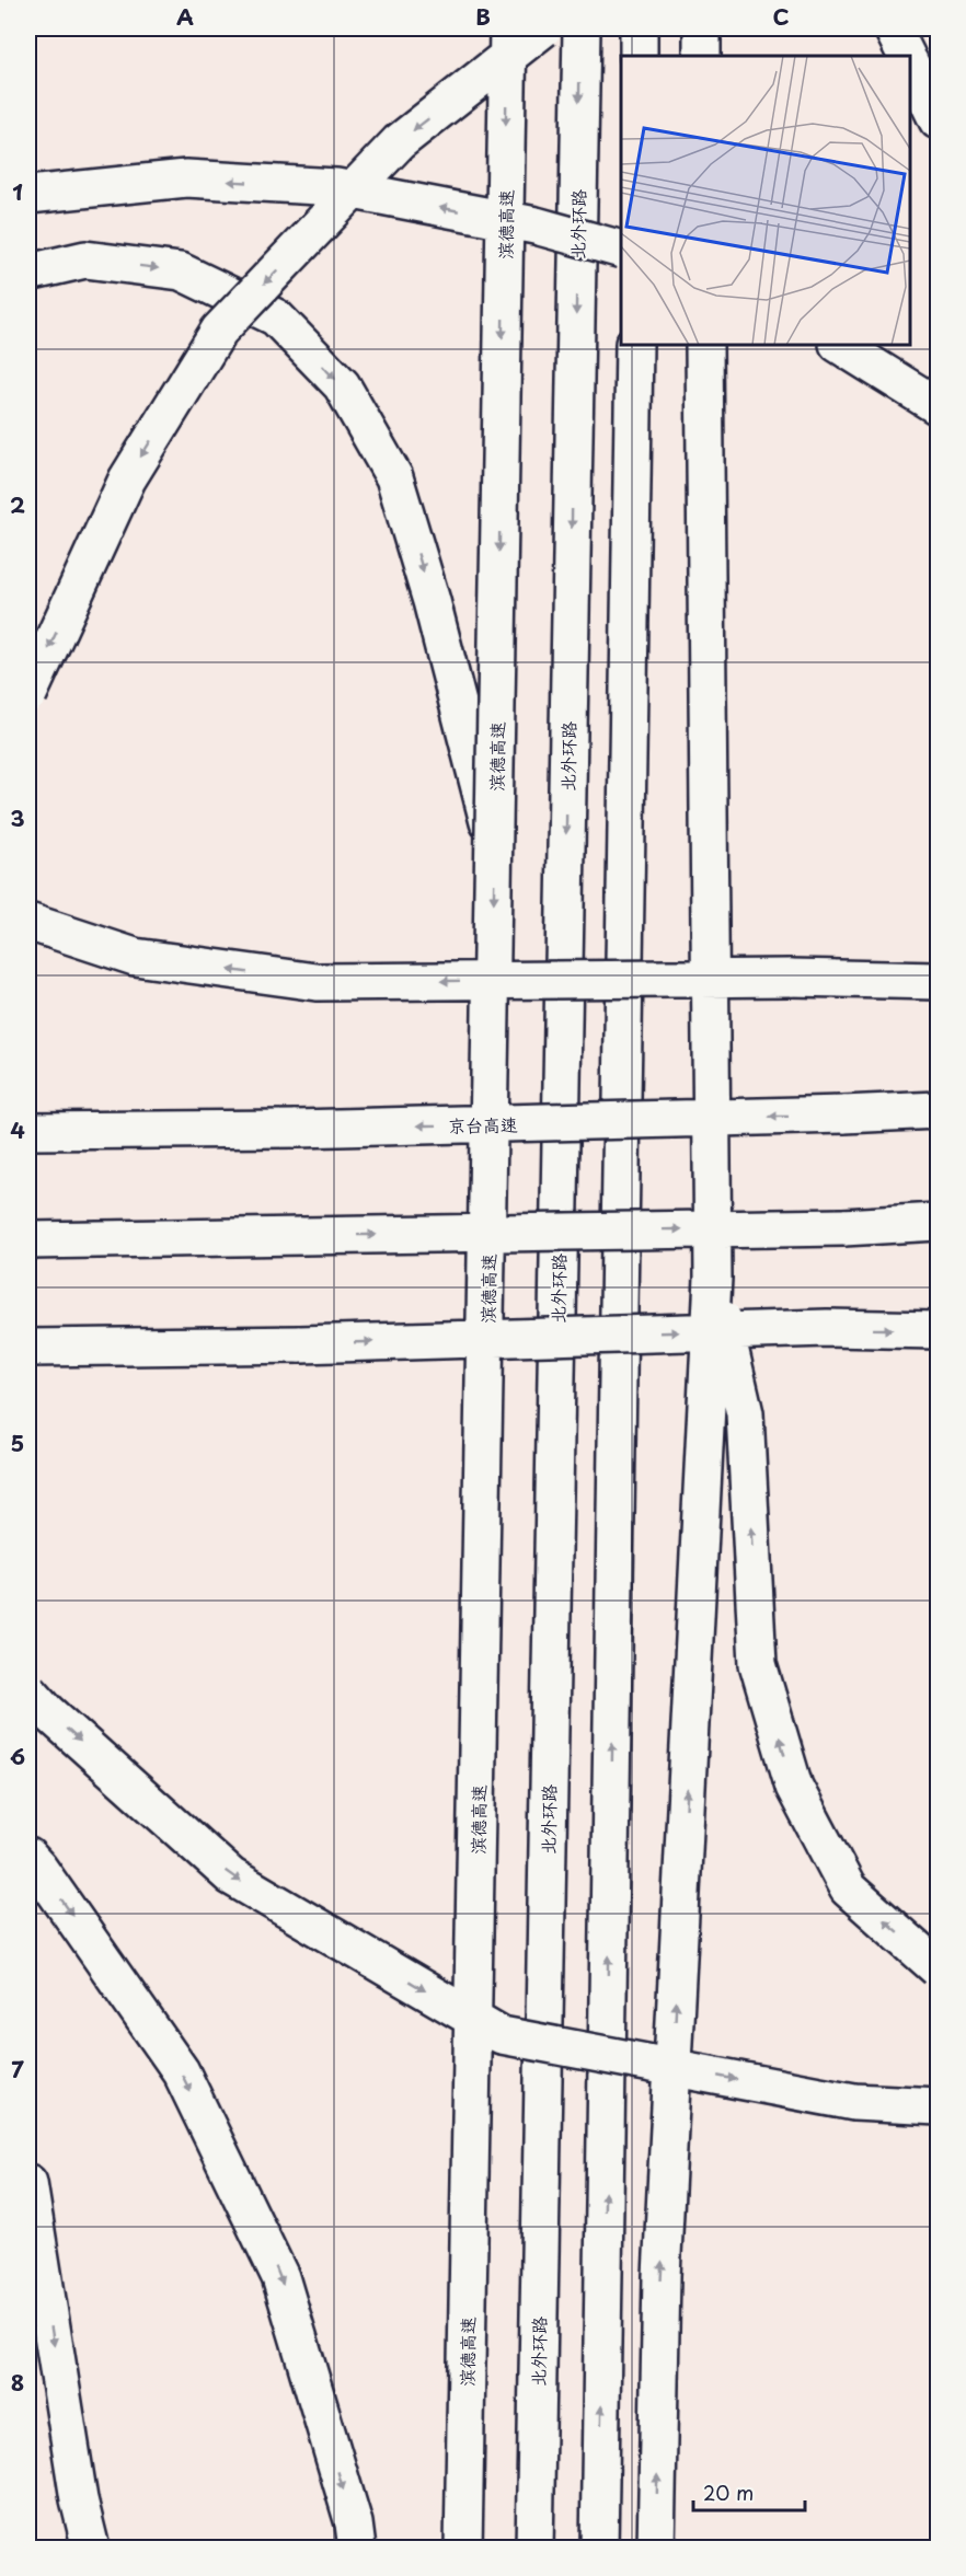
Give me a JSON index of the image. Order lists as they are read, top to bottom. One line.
{"streets":{"highway":["滨德高速","北外环路","京台高速"]},"scale_bar":"20 m","grid":{"columns":["A","B","C"],"rows":["1","2","3","4","5","6","7","8"]}}
